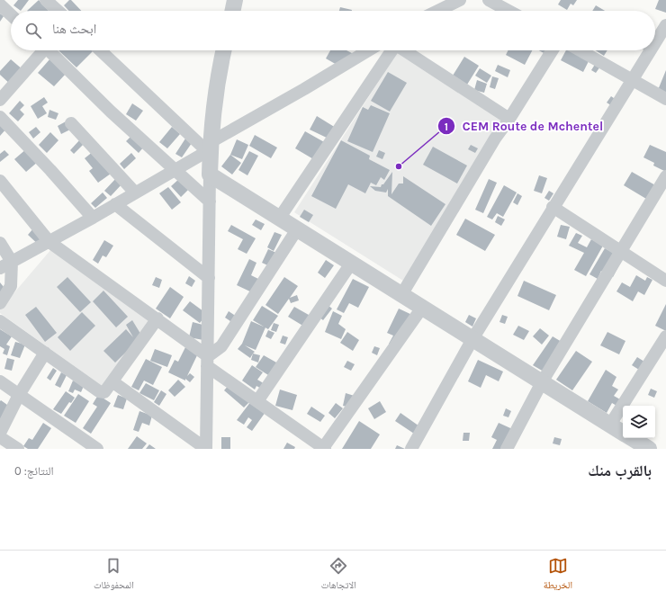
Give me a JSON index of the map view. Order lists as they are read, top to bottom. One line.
{"places":["CEM Route de Mchentel"],"page":{"search":"ابحث هنا","heading":["بالقرب منك","النتائج: 0"],"nav":["الخريطة","الاتجاهات","المحفوظات"]}}
